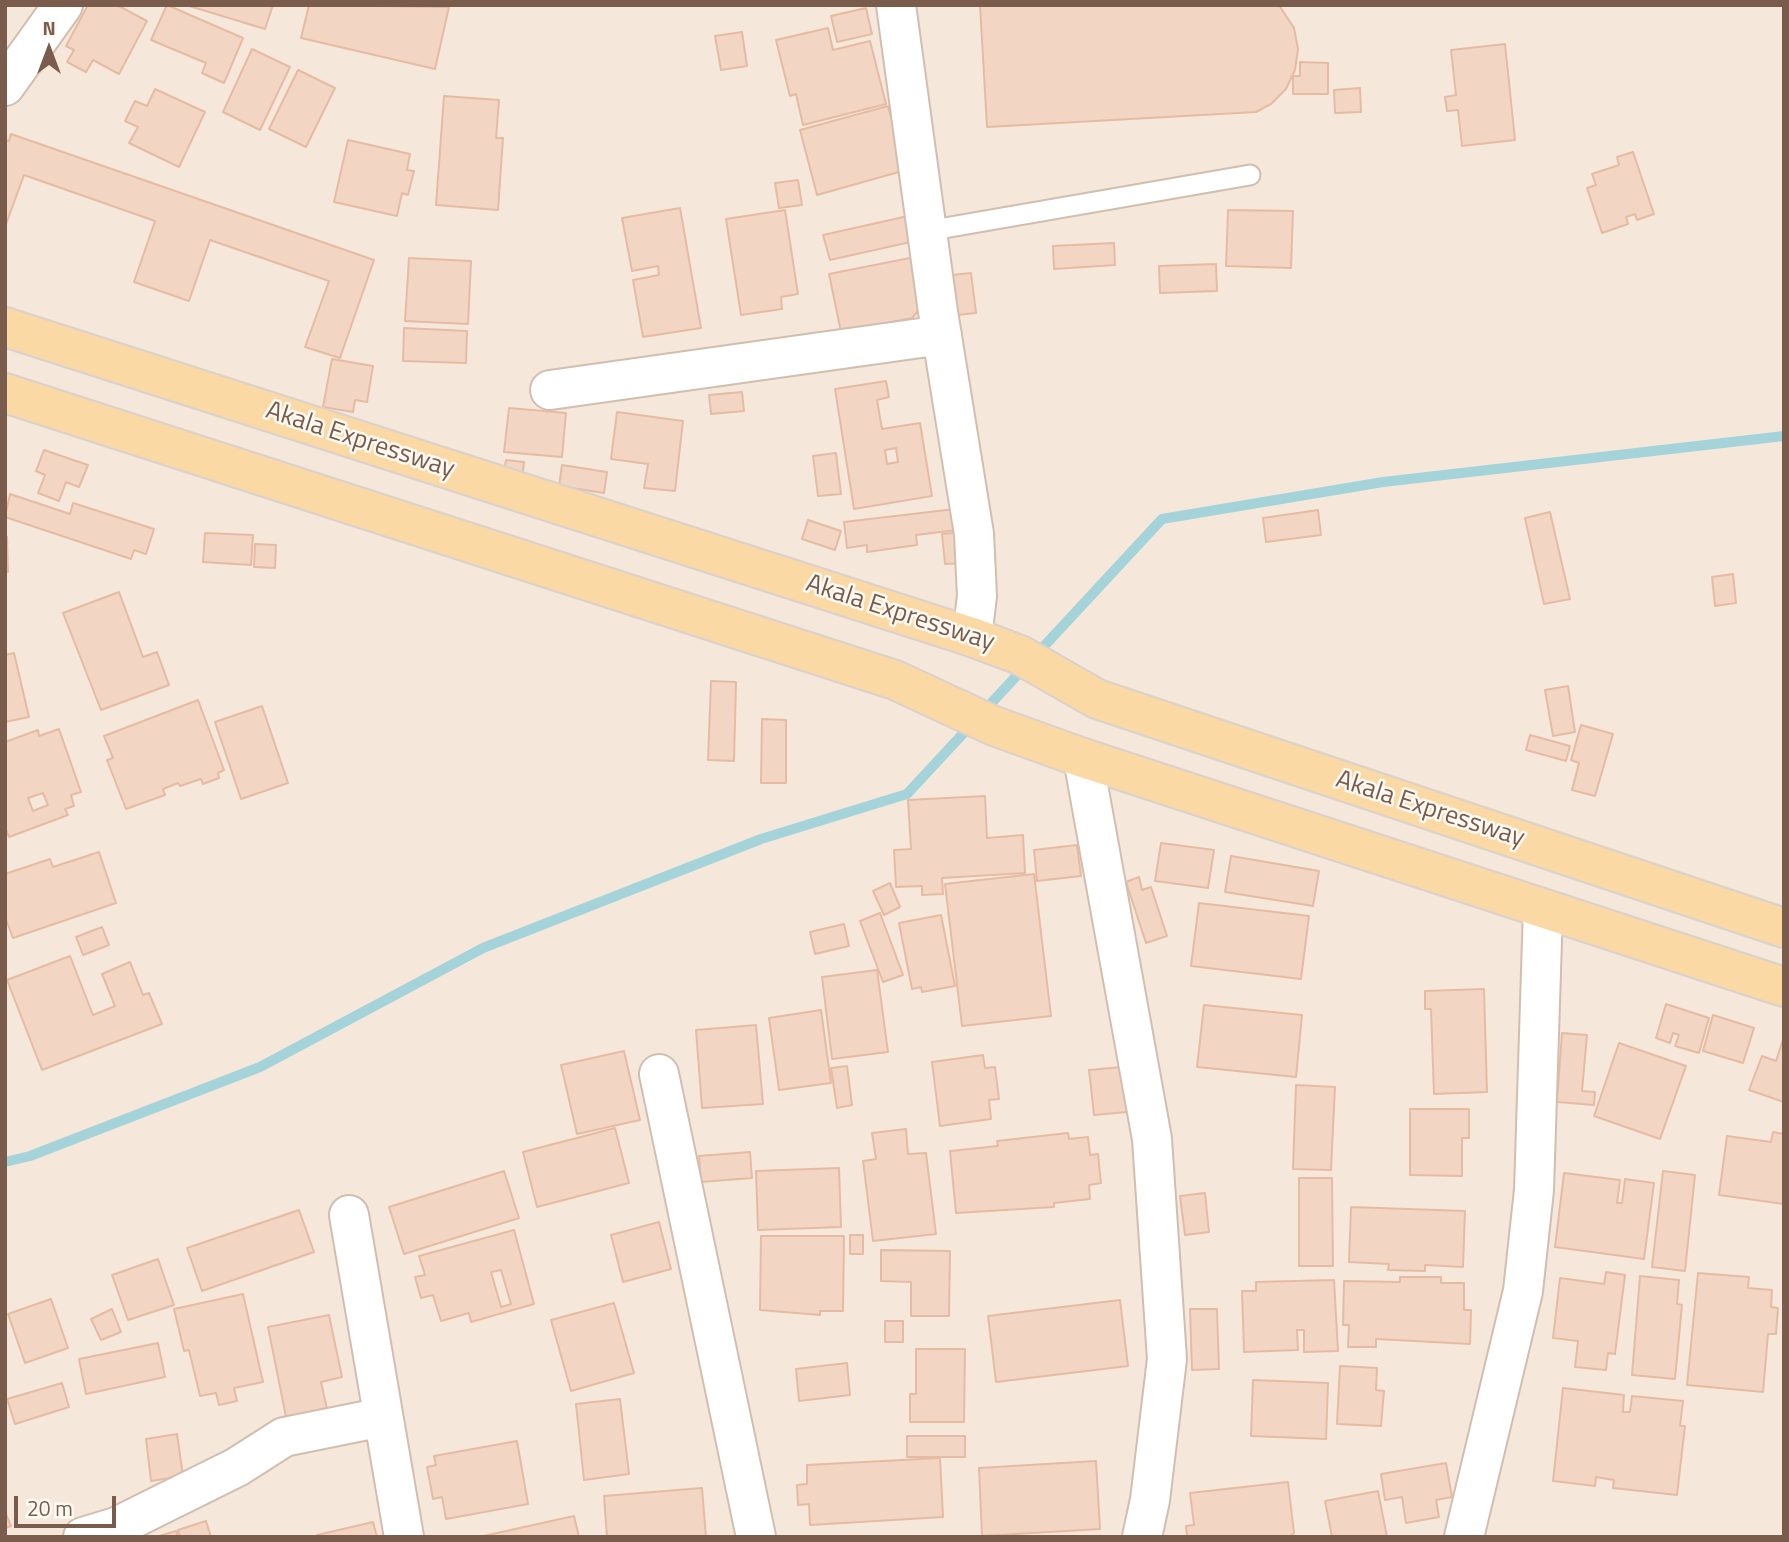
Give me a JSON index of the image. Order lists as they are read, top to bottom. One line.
{"streets":{"main road":["Akala Expressway"]},"scale_bar":"20 m","north":"top"}
